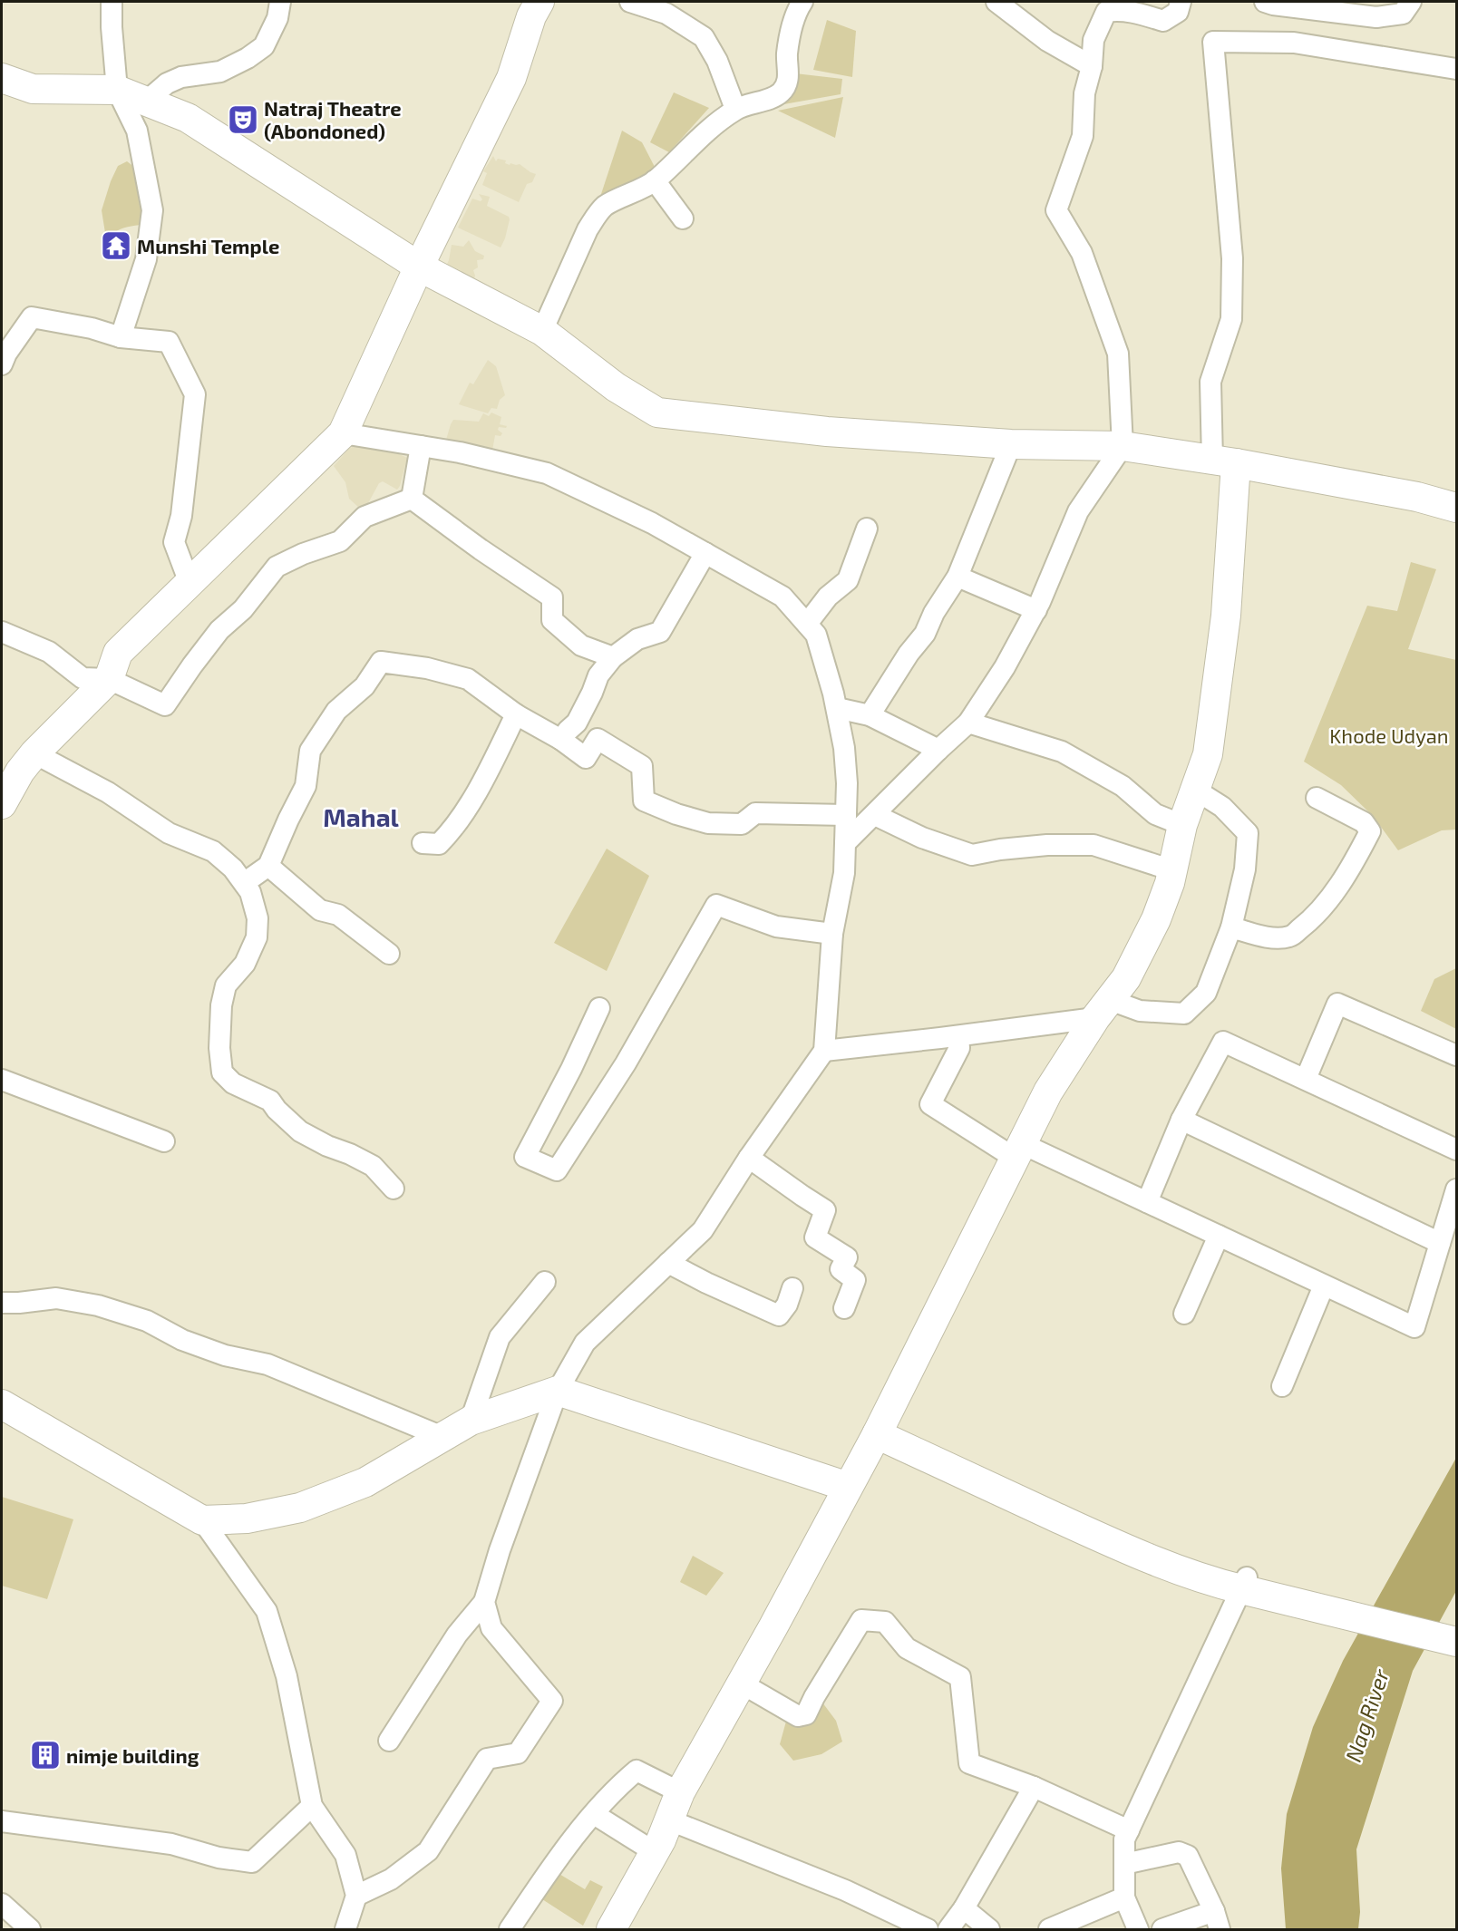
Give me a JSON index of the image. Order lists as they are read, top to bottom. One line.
{"districts":["Mahal"],"water":["Nag River"],"parks":["Khode Udyan"],"places":{"theatre":["Natraj Theatre (Abondoned)"],"temple":["Munshi Temple"],"building":["nimje building"]}}
